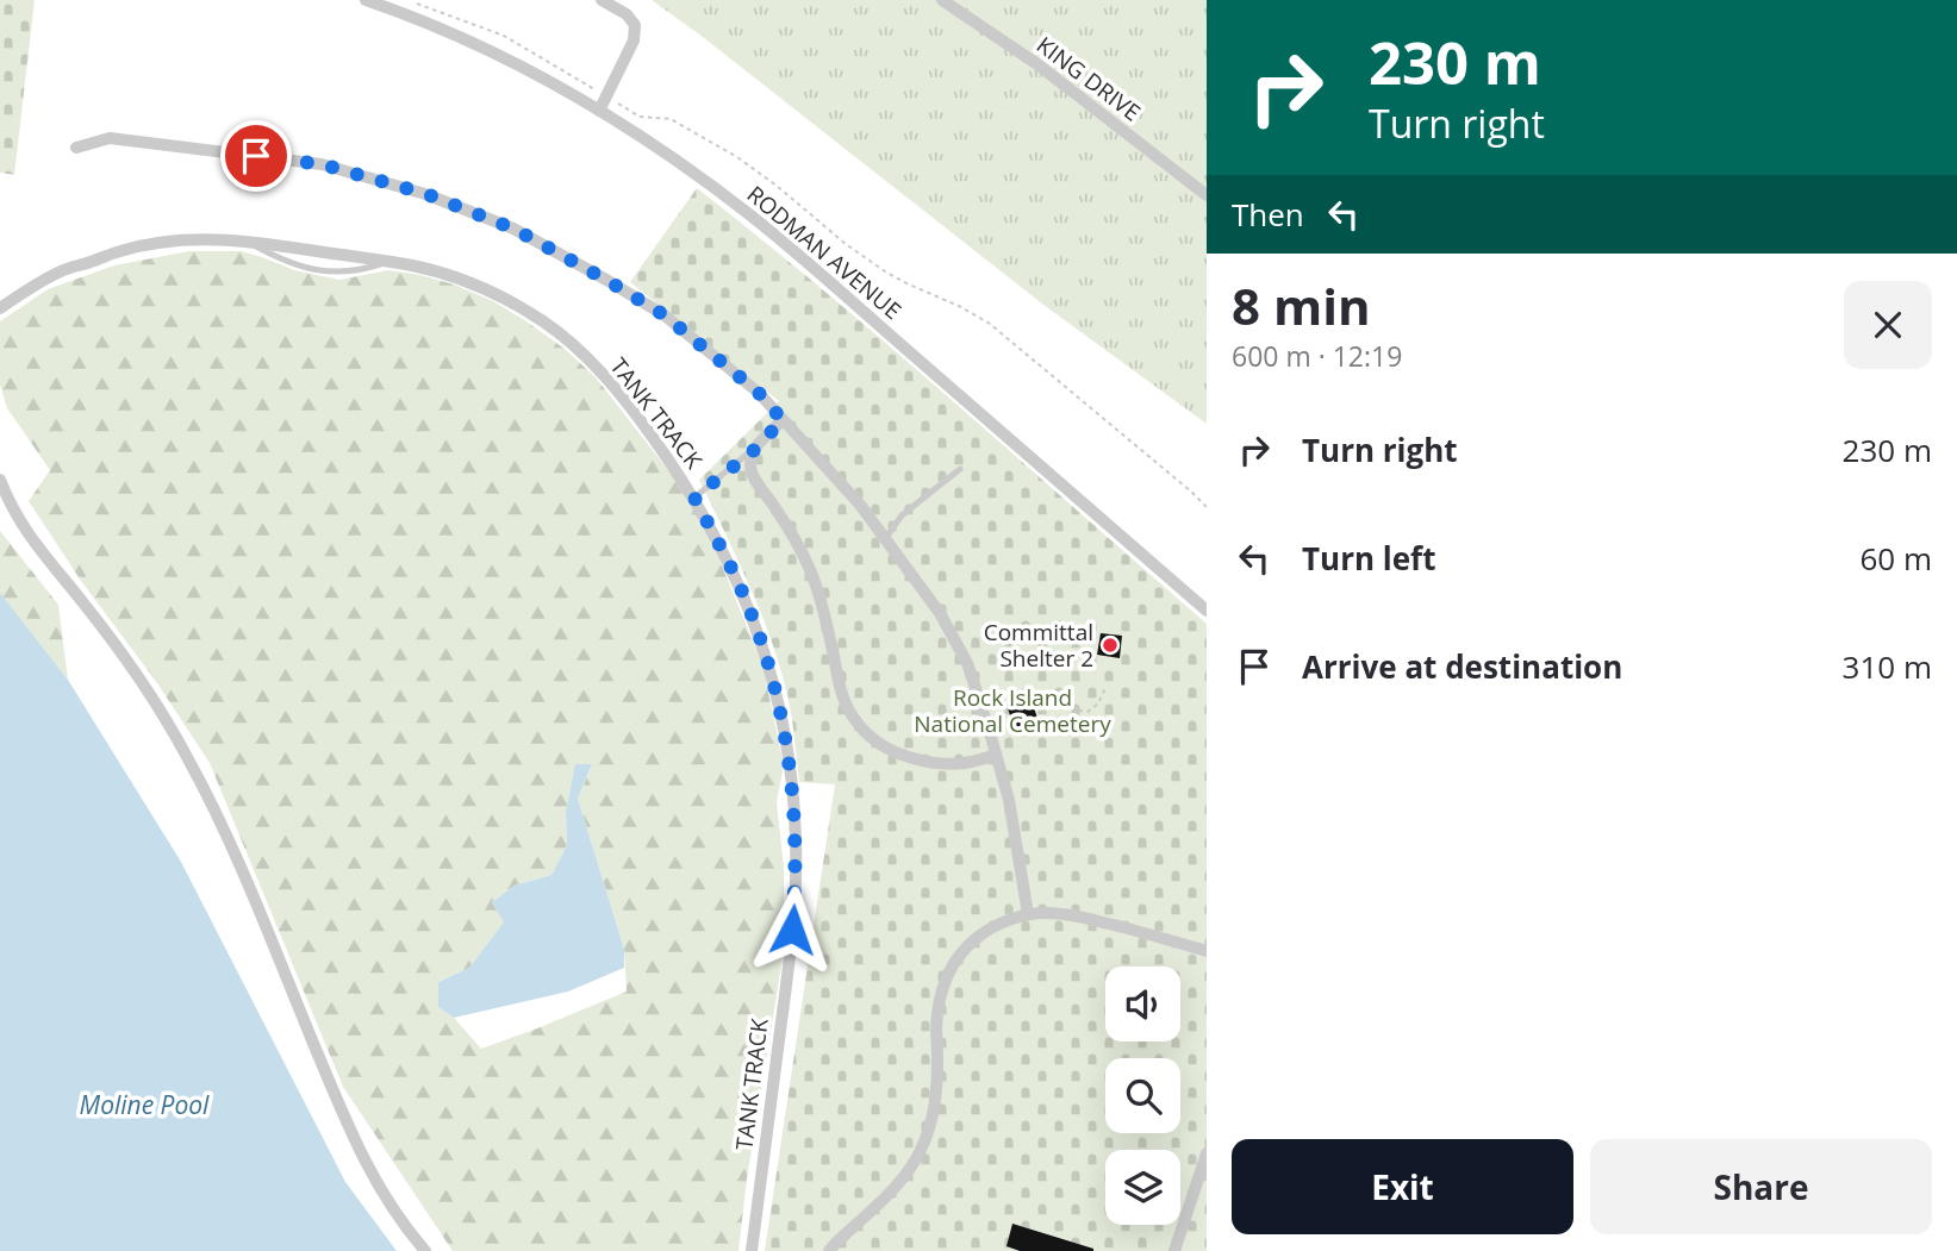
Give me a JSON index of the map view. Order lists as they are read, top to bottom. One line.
{"streets":{"street":["KING DRIVE","RODMAN AVENUE","TANK TRACK"]},"water":["Moline Pool"],"parks":["Rock Island National Cemetery"],"places":["Committal Shelter 2"],"page":{"turn":["230 m","Turn right"],"then":"Then","heading":["8 min","600 m · 12:19"],"list":[{"name":"Turn right","value":"230 m"},{"name":"Turn left","value":"60 m"},{"name":"Arrive at destination","value":"310 m"}],"buttons":["Exit","Share"]}}
